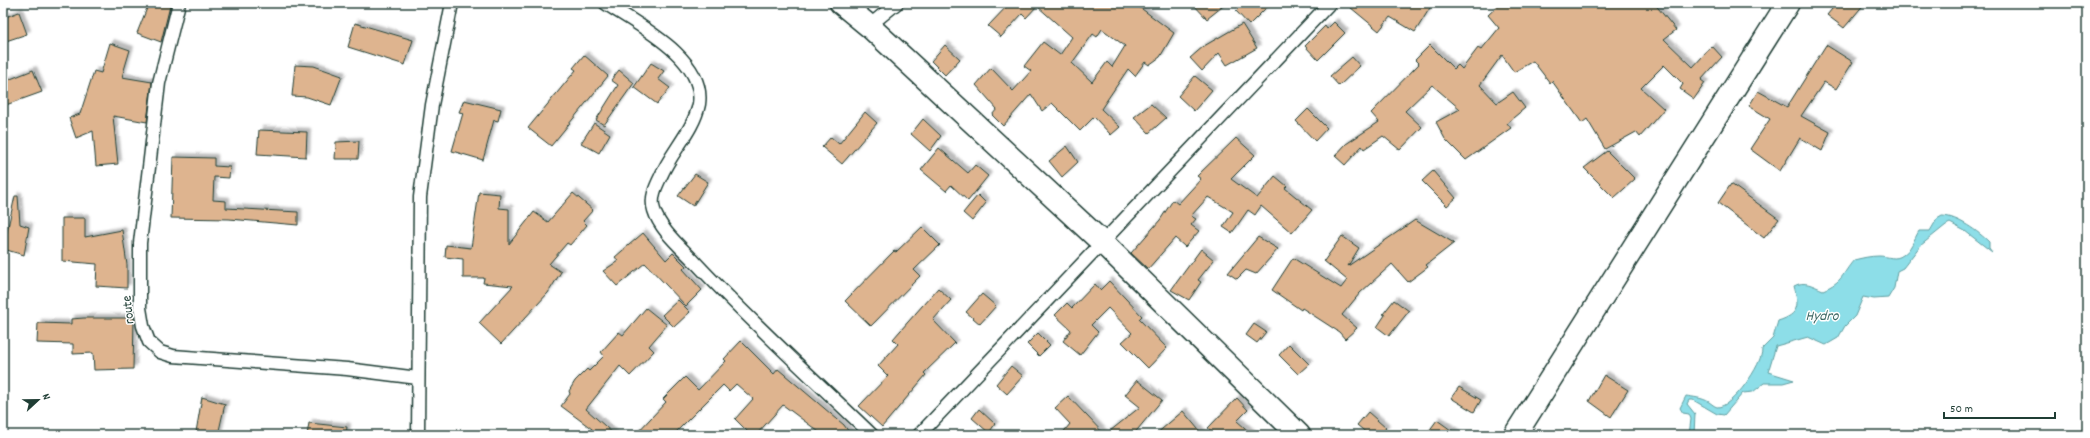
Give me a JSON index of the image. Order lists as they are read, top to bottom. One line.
{"streets":{"street":["route"]},"water":["Hydro"],"scale_bar":"50 m","north":"right"}
